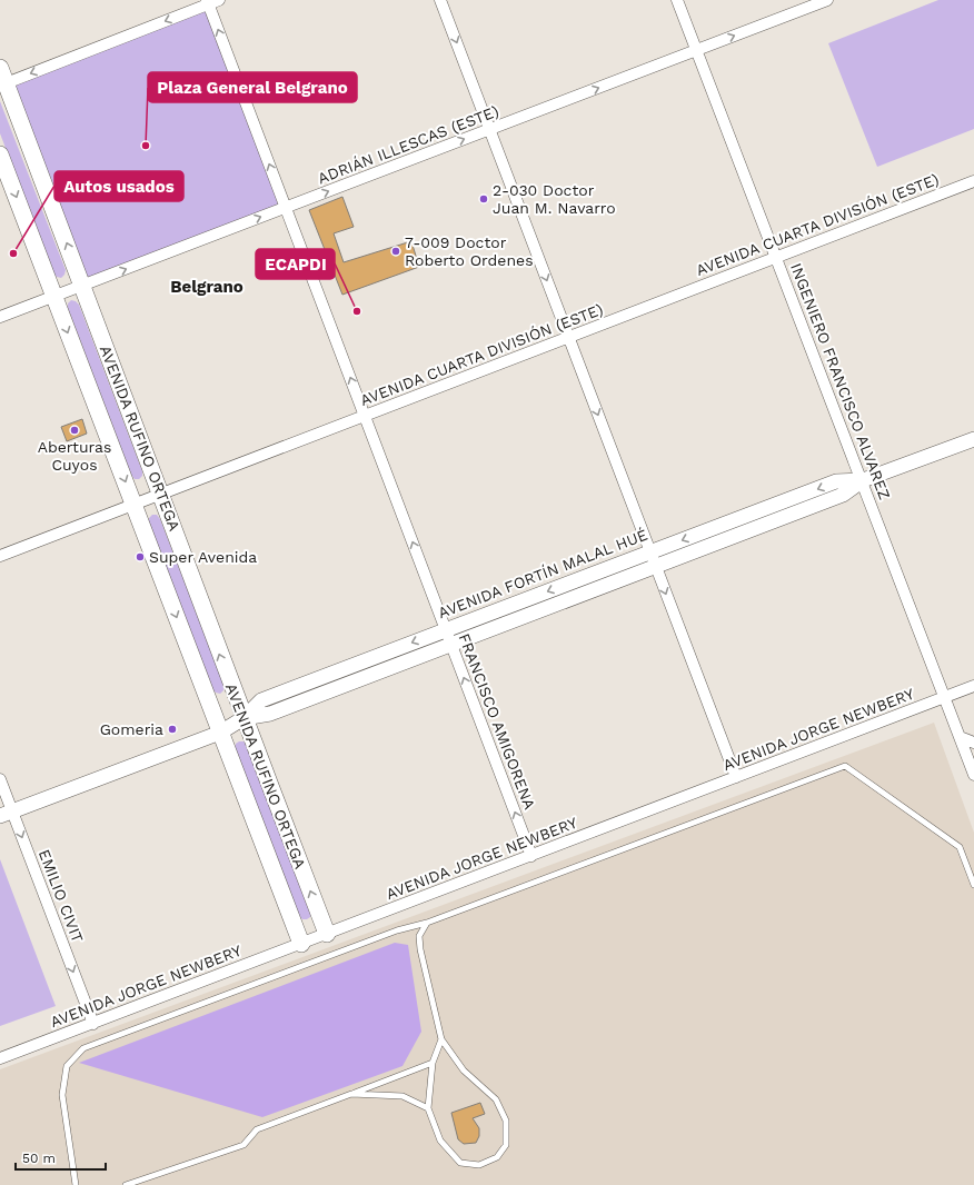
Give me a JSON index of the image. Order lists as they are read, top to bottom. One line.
{"streets":{"main road":["AVENIDA RUFINO ORTEGA"],"street":["ADRIÁN ILLESCAS (ESTE)","AVENIDA CUARTA DIVISIÓN (ESTE)","INGENIERO FRANCISCO ALVAREZ","AVENIDA FORTÍN MALAL HUÉ","FRANCISCO AMIGORENA","AVENIDA JORGE NEWBERY","EMILIO CIVIT"]},"crossings":[["ADRIÁN ILLESCAS (ESTE)","INGENIERO FRANCISCO ALVAREZ"],["ADRIÁN ILLESCAS (ESTE)","AVENIDA RUFINO ORTEGA"],["ADRIÁN ILLESCAS (ESTE)","FRANCISCO AMIGORENA"],["AVENIDA CUARTA DIVISIÓN (ESTE)","INGENIERO FRANCISCO ALVAREZ"],["AVENIDA CUARTA DIVISIÓN (ESTE)","AVENIDA RUFINO ORTEGA"],["AVENIDA CUARTA DIVISIÓN (ESTE)","FRANCISCO AMIGORENA"],["INGENIERO FRANCISCO ALVAREZ","AVENIDA FORTÍN MALAL HUÉ"],["INGENIERO FRANCISCO ALVAREZ","AVENIDA JORGE NEWBERY"],["AVENIDA RUFINO ORTEGA","AVENIDA FORTÍN MALAL HUÉ"],["AVENIDA RUFINO ORTEGA","AVENIDA JORGE NEWBERY"],["AVENIDA FORTÍN MALAL HUÉ","FRANCISCO AMIGORENA"],["AVENIDA FORTÍN MALAL HUÉ","EMILIO CIVIT"],["FRANCISCO AMIGORENA","AVENIDA JORGE NEWBERY"],["AVENIDA JORGE NEWBERY","EMILIO CIVIT"]],"one_way":["ADRIÁN ILLESCAS (ESTE)","FRANCISCO AMIGORENA","EMILIO CIVIT"],"districts":["Belgrano"],"places":["Plaza General Belgrano","2-030 Doctor Juan M. Navarro","7-009 Doctor Roberto Ordenes","Autos usados","ECAPDI","Aberturas Cuyos","Super Avenida","Gomeria"],"scale_bar":"50 m"}
